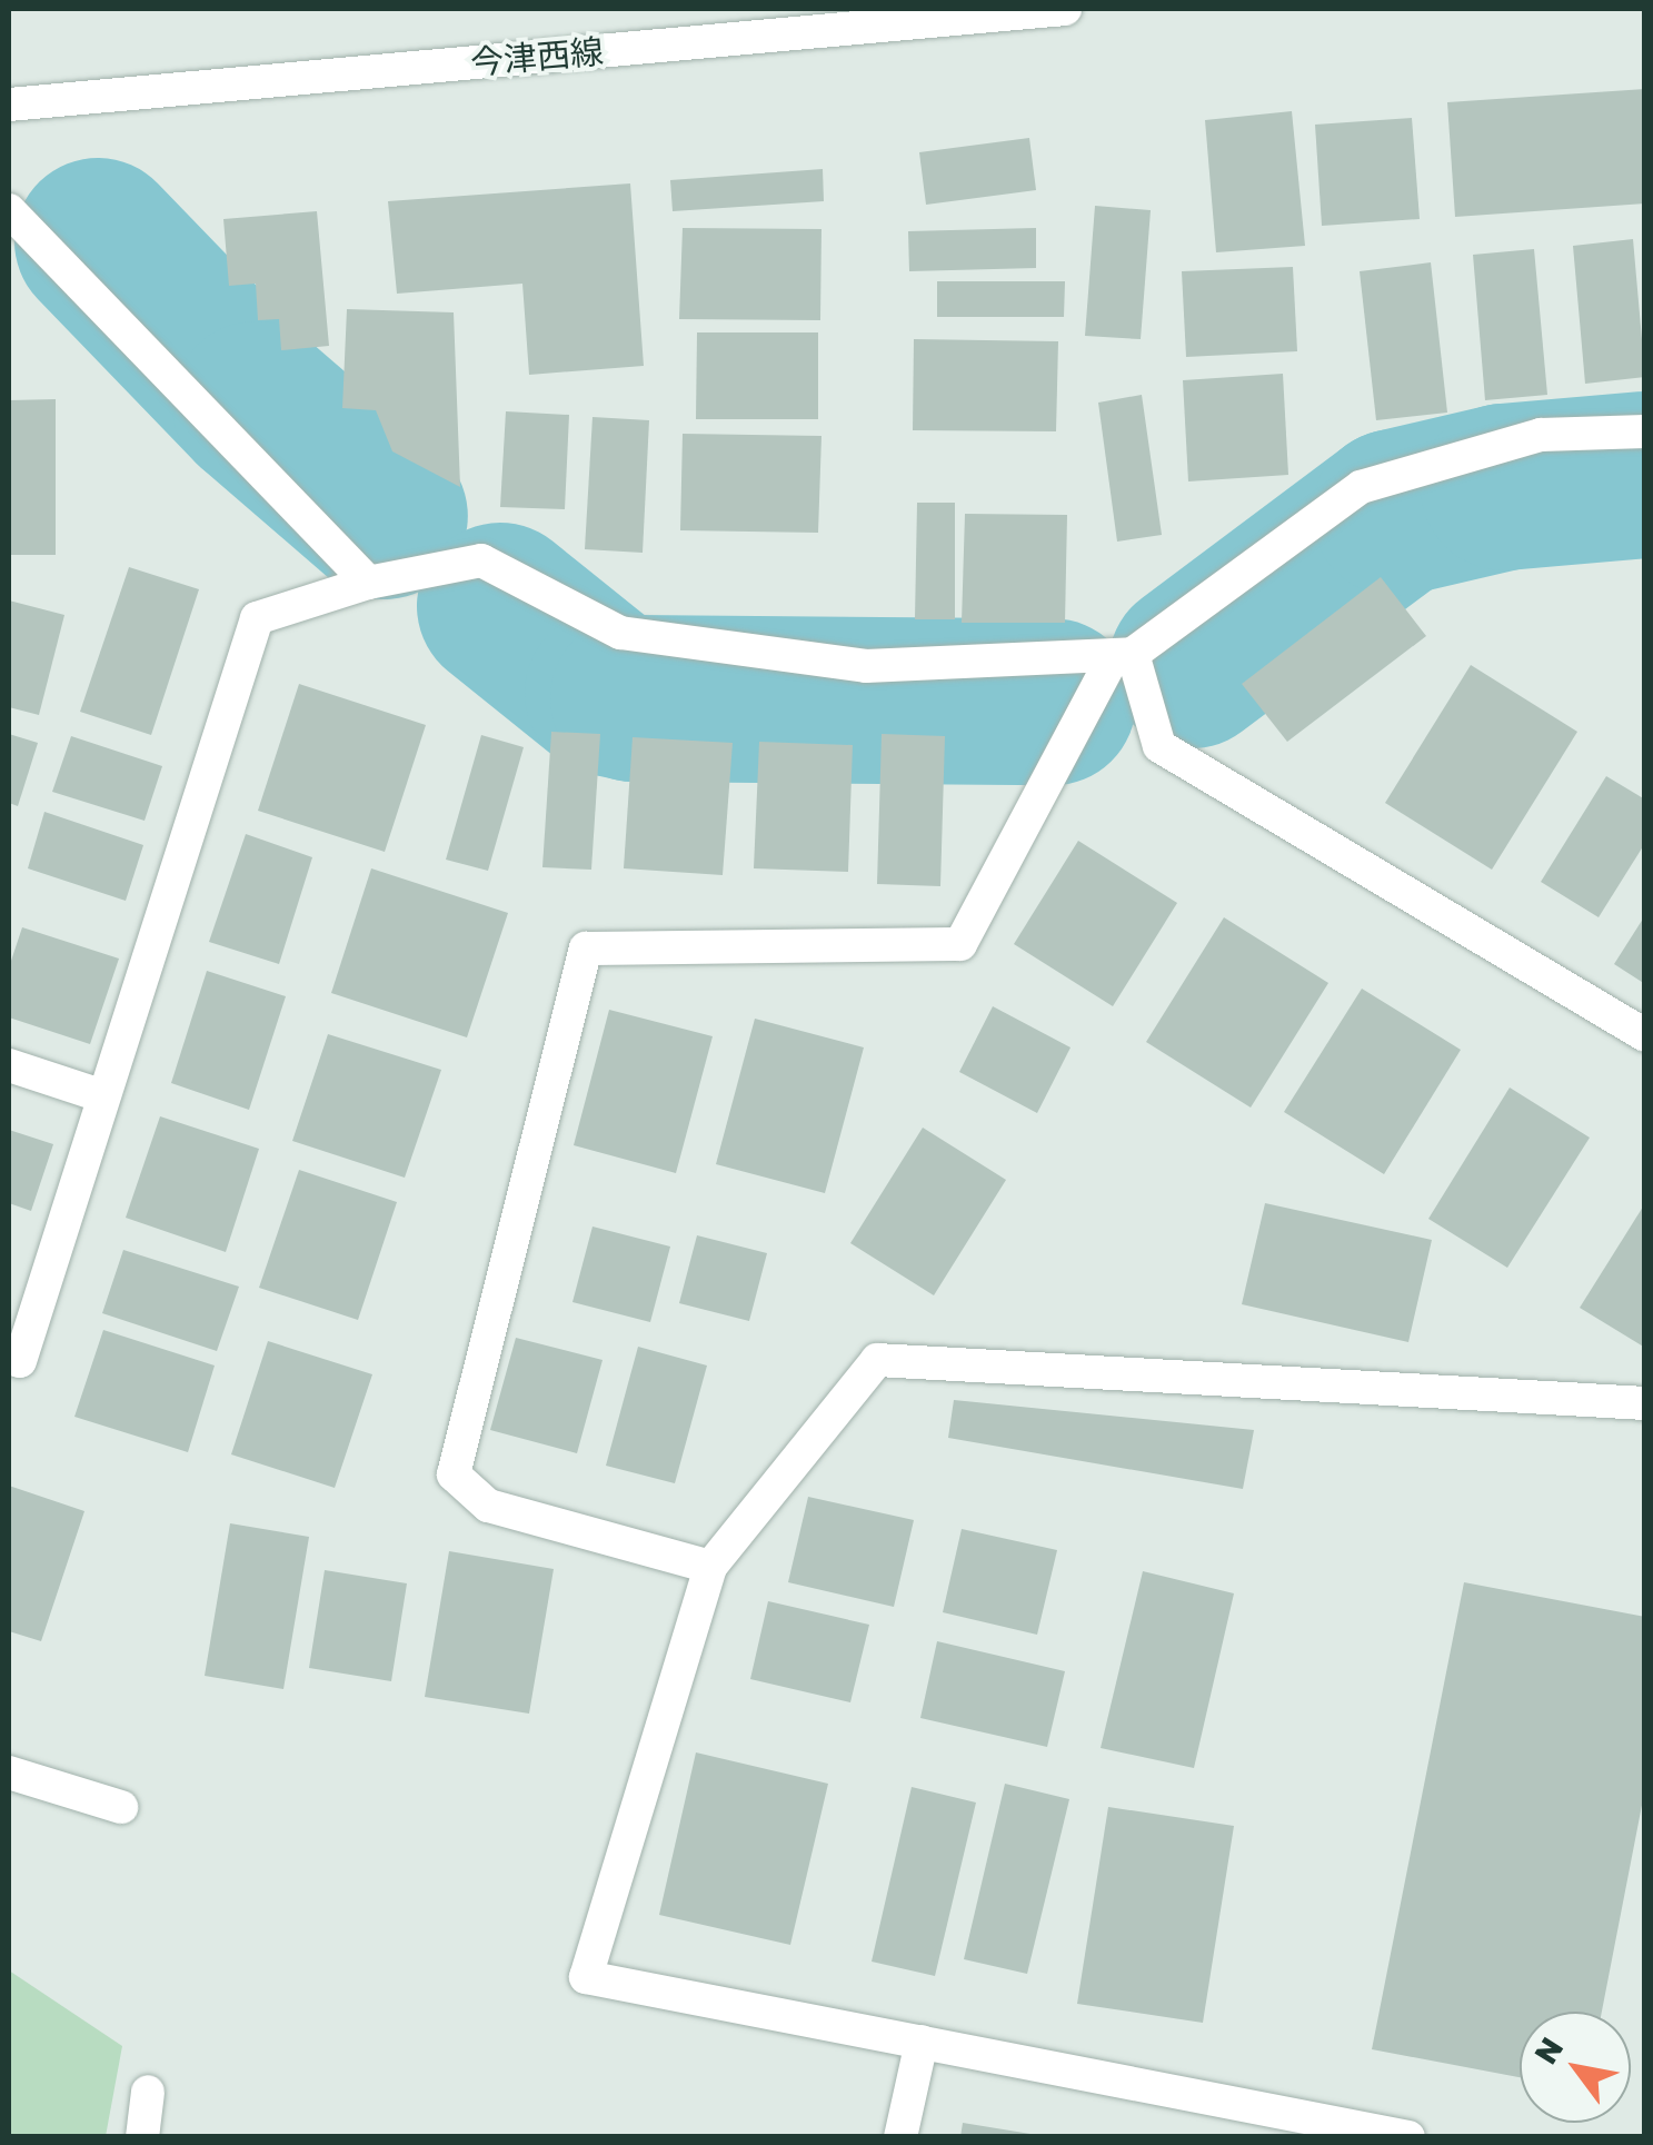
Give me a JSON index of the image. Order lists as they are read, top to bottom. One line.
{"streets":{"street":["今津西線"]},"north":"top left"}
